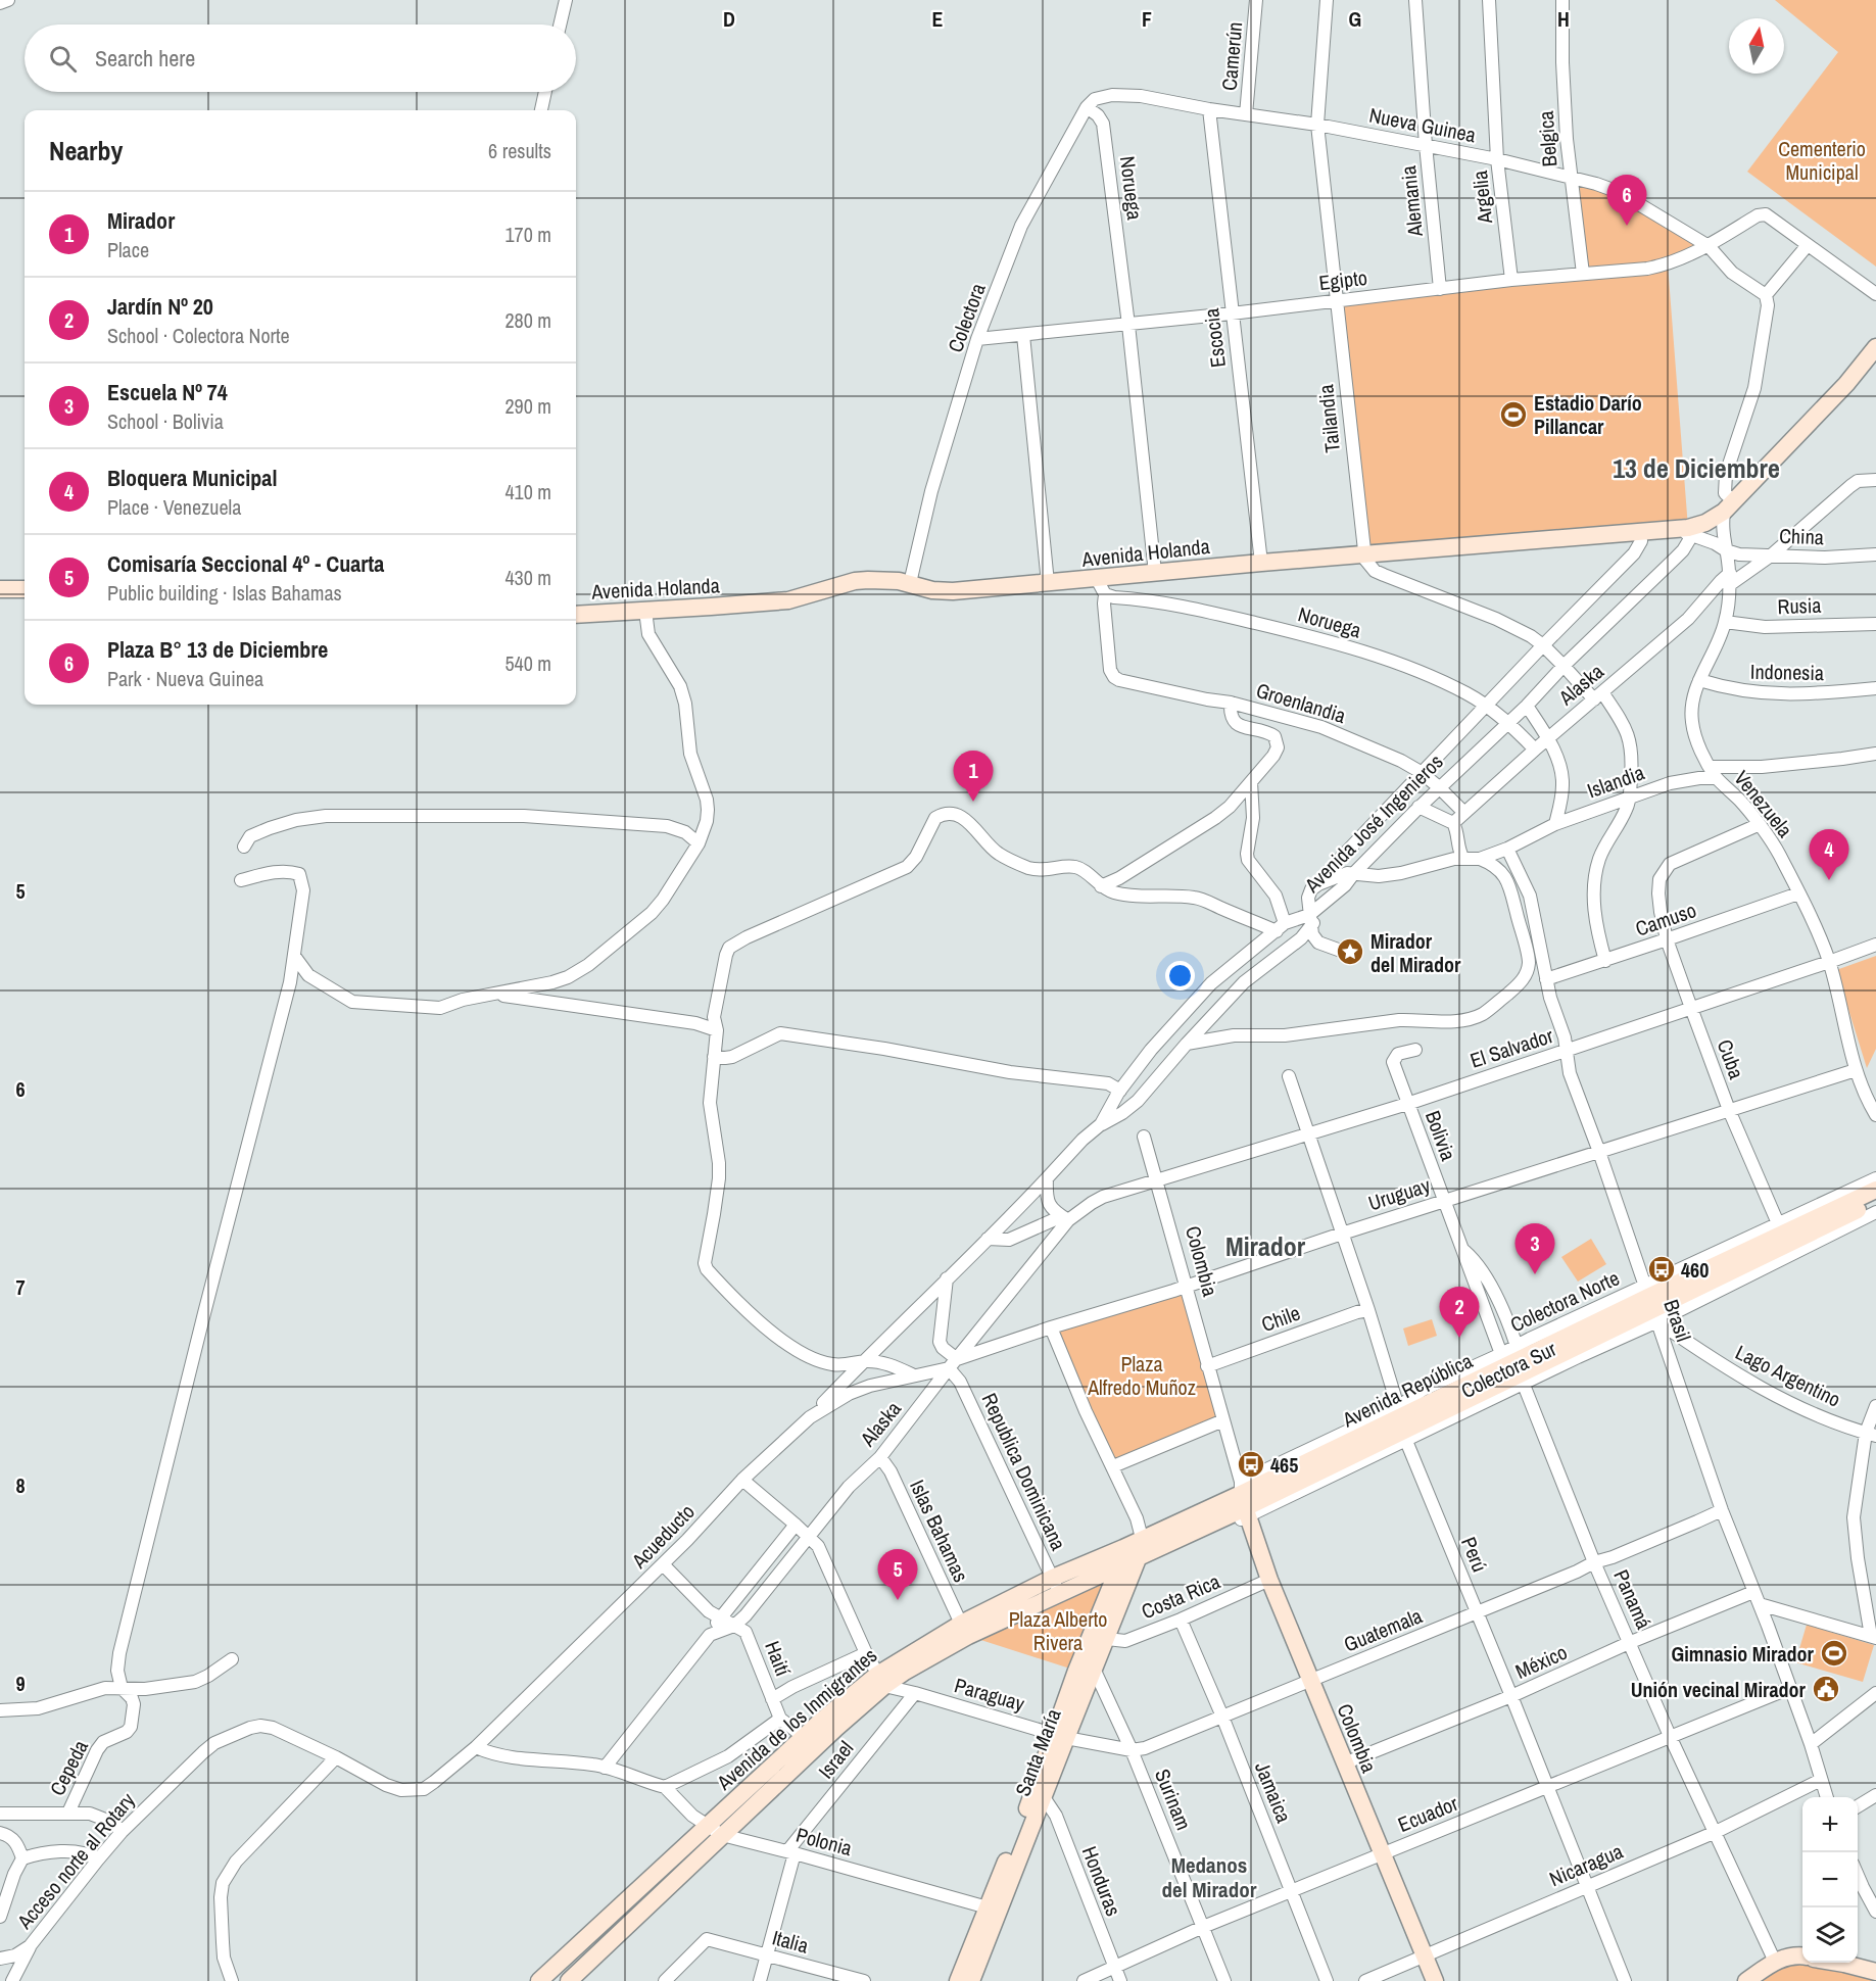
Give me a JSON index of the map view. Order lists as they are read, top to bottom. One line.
{"streets":{"street":["Camerún","Nueva Guinea","Belgica","Noruega","Argelia","Alemania","Egipto","Colectora","Escocia","Tailandia","China","Avenida Holanda","Rusia","Indonesia","Alaska","Groenlandia","Islandia","Venezuela","Avenida José Ingenieros","Camuso","El Salvador","Cuba","Bolivia","Uruguay","Colombia","Colectora Norte","Chile","Brasil","Colectora Sur","Lago Argentino","Avenida República","Republica Dominicana","Islas Bahamas","Acueducto","Perú","Costa Rica","Panamá","Guatemala","Haití","México","Paraguay","Avenida de los Inmigrantes","Santa María","Israel","Cepeda","Jamaica","Surinam","Ecuador","Polonia","Acceso norte al Rotary","Nicaragua","Honduras","Italia"]},"crossings":[["Camerún","Nueva Guinea"],["Nueva Guinea","Belgica"],["Nueva Guinea","Noruega"],["Nueva Guinea","Argelia"],["Nueva Guinea","Alemania"],["Nueva Guinea","Egipto"],["Nueva Guinea","Colectora"],["Nueva Guinea","Escocia"],["Nueva Guinea","Tailandia"],["Nueva Guinea","Venezuela"],["Belgica","Egipto"],["Noruega","Egipto"],["Noruega","Colectora"],["Noruega","Avenida Holanda"],["Noruega","Alaska"],["Noruega","Groenlandia"],["Noruega","Avenida José Ingenieros"],["Argelia","Egipto"],["Alemania","Egipto"],["Egipto","Colectora"],["Egipto","Escocia"],["Egipto","Tailandia"],["Colectora","Avenida Holanda"],["Escocia","Avenida Holanda"],["Tailandia","Avenida Holanda"],["China","Avenida Holanda"],["China","Alaska"],["China","Venezuela"],["China","Avenida José Ingenieros"],["Avenida Holanda","Groenlandia"],["Avenida Holanda","Venezuela"],["Rusia","Venezuela"],["Indonesia","Venezuela"],["Alaska","Groenlandia"],["Alaska","Venezuela"],["Alaska","El Salvador"],["Alaska","Uruguay"],["Alaska","Republica Dominicana"],["Alaska","Islas Bahamas"],["Alaska","Acueducto"],["Alaska","Haití"],["Groenlandia","Avenida José Ingenieros"],["Islandia","Venezuela"],["Islandia","Brasil"],["Venezuela","Camuso"],["Venezuela","El Salvador"],["Venezuela","Cuba"],["Venezuela","Uruguay"],["Avenida José Ingenieros","Republica Dominicana"],["Avenida José Ingenieros","Acueducto"],["Camuso","Cuba"],["Camuso","Brasil"],["El Salvador","Cuba"],["El Salvador","Bolivia"],["El Salvador","Colombia"],["El Salvador","Brasil"],["El Salvador","Perú"],["Cuba","Uruguay"],["Cuba","Avenida República"],["Bolivia","Uruguay"],["Bolivia","Colectora Norte"],["Uruguay","Colombia"],["Uruguay","Brasil"],["Uruguay","Republica Dominicana"],["Uruguay","Acueducto"],["Uruguay","Perú"],["Colombia","Colectora Norte"],["Colombia","Chile"],["Colombia","Avenida República"],["Colombia","Costa Rica"],["Colombia","Guatemala"],["Colombia","México"],["Colombia","Ecuador"],["Colombia","Nicaragua"],["Colectora Norte","Brasil"],["Colectora Norte","Colectora Sur"],["Colectora Norte","Lago Argentino"],["Colectora Norte","Avenida República"],["Colectora Norte","Perú"],["Chile","Perú"],["Brasil","Colectora Sur"],["Brasil","Lago Argentino"],["Brasil","Avenida República"],["Brasil","Guatemala"],["Brasil","México"],["Brasil","Ecuador"],["Brasil","Nicaragua"],["Colectora Sur","Lago Argentino"],["Colectora Sur","Avenida República"],["Colectora Sur","Perú"],["Colectora Sur","Panamá"],["Lago Argentino","Avenida República"],["Avenida República","Perú"],["Avenida República","Avenida de los Inmigrantes"],["Avenida República","Santa María"],["Republica Dominicana","Acueducto"],["Republica Dominicana","Avenida de los Inmigrantes"],["Islas Bahamas","Avenida de los Inmigrantes"],["Acueducto","Haití"],["Acueducto","Acceso norte al Rotary"],["Perú","Guatemala"],["Perú","México"],["Perú","Ecuador"],["Perú","Nicaragua"],["Costa Rica","Santa María"],["Costa Rica","Jamaica"],["Panamá","Guatemala"],["Panamá","México"],["Panamá","Ecuador"],["Panamá","Nicaragua"],["Guatemala","Paraguay"],["Guatemala","Santa María"],["Guatemala","Jamaica"],["Guatemala","Surinam"],["Haití","Avenida de los Inmigrantes"],["Paraguay","Avenida de los Inmigrantes"],["Paraguay","Santa María"],["Paraguay","Israel"],["Avenida de los Inmigrantes","Santa María"],["Avenida de los Inmigrantes","Polonia"],["Santa María","Surinam"],["Santa María","Polonia"],["Santa María","Honduras"],["Israel","Polonia"],["Jamaica","Ecuador"],["Surinam","Ecuador"],["Ecuador","Honduras"]],"districts":["13 de Diciembre","Mirador","Medanos del Mirador"],"parks":["Cementerio Municipal","Plaza Alfredo Muñoz","Plaza Alberto Rivera"],"places":{"sports":["Estadio Darío Pillancar","Gimnasio Mirador"],"place":["Mirador del Mirador"],"bus stop":["460","465"],"public building":["Unión vecinal Mirador"]},"north":"top","page":{"search":"Search here","heading":["Nearby","6 results"],"pins":["6","1","4","3","2","5"],"list":[{"mark":"1","name":"Mirador","note":"Place","value":"170 m"},{"mark":"2","name":"Jardín Nº 20","note":"School · Colectora Norte","value":"280 m"},{"mark":"3","name":"Escuela Nº 74","note":"School · Bolivia","value":"290 m"},{"mark":"4","name":"Bloquera Municipal","note":"Place · Venezuela","value":"410 m"},{"mark":"5","name":"Comisaría Seccional 4º - Cuarta","note":"Public building · Islas Bahamas","value":"430 m"},{"mark":"6","name":"Plaza B° 13 de Diciembre","note":"Park · Nueva Guinea","value":"540 m"}],"map_buttons":["+","−"]},"grid":{"columns":["D","E","F","G","H"],"rows":["5","6","7","8","9"]}}
